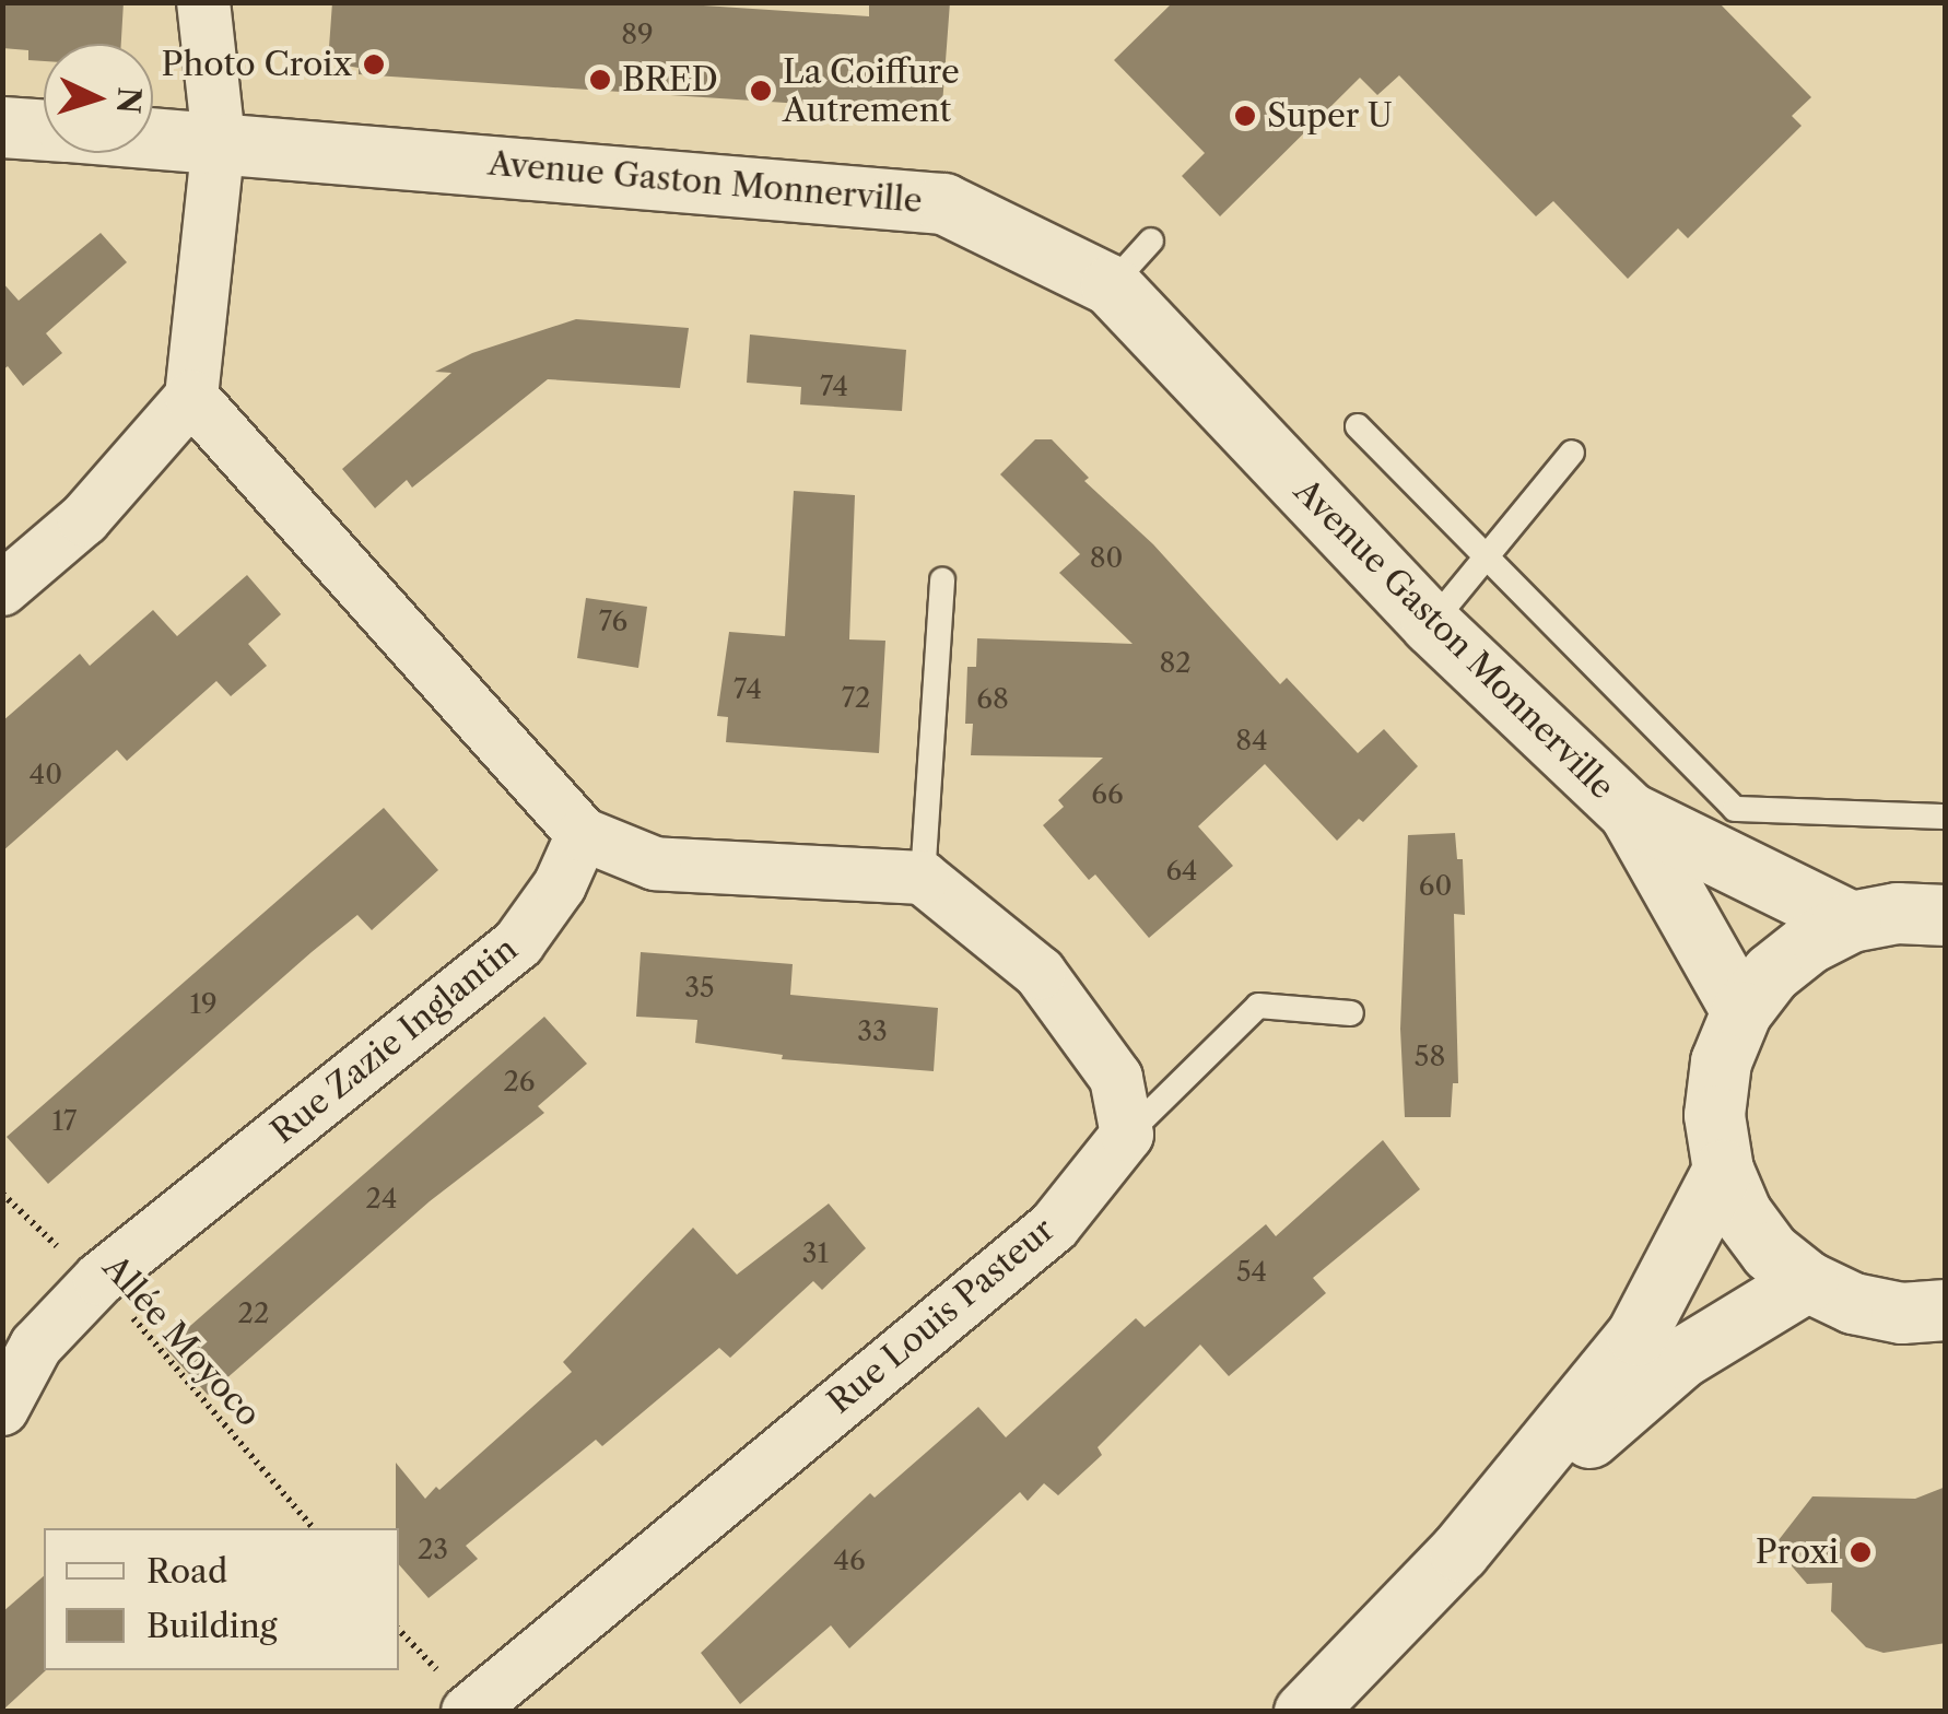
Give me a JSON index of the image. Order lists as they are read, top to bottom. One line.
{"streets":{"street":["Avenue Gaston Monnerville","Rue Zazie Inglantin","Rue Louis Pasteur"],"path":["Allée Moyoco"]},"crossings":[["Rue Zazie Inglantin","Allée Moyoco"]],"places":["Photo Croix","BRED","La Coiffure Autrement","Super U","Proxi"],"house_numbers":["89","74","80","76","82","74","72","68","84","40","66","64","60","35","19","33","58","26","17","24","31","54","22","23","46"],"legend":["Road","Building"],"north":"right"}
